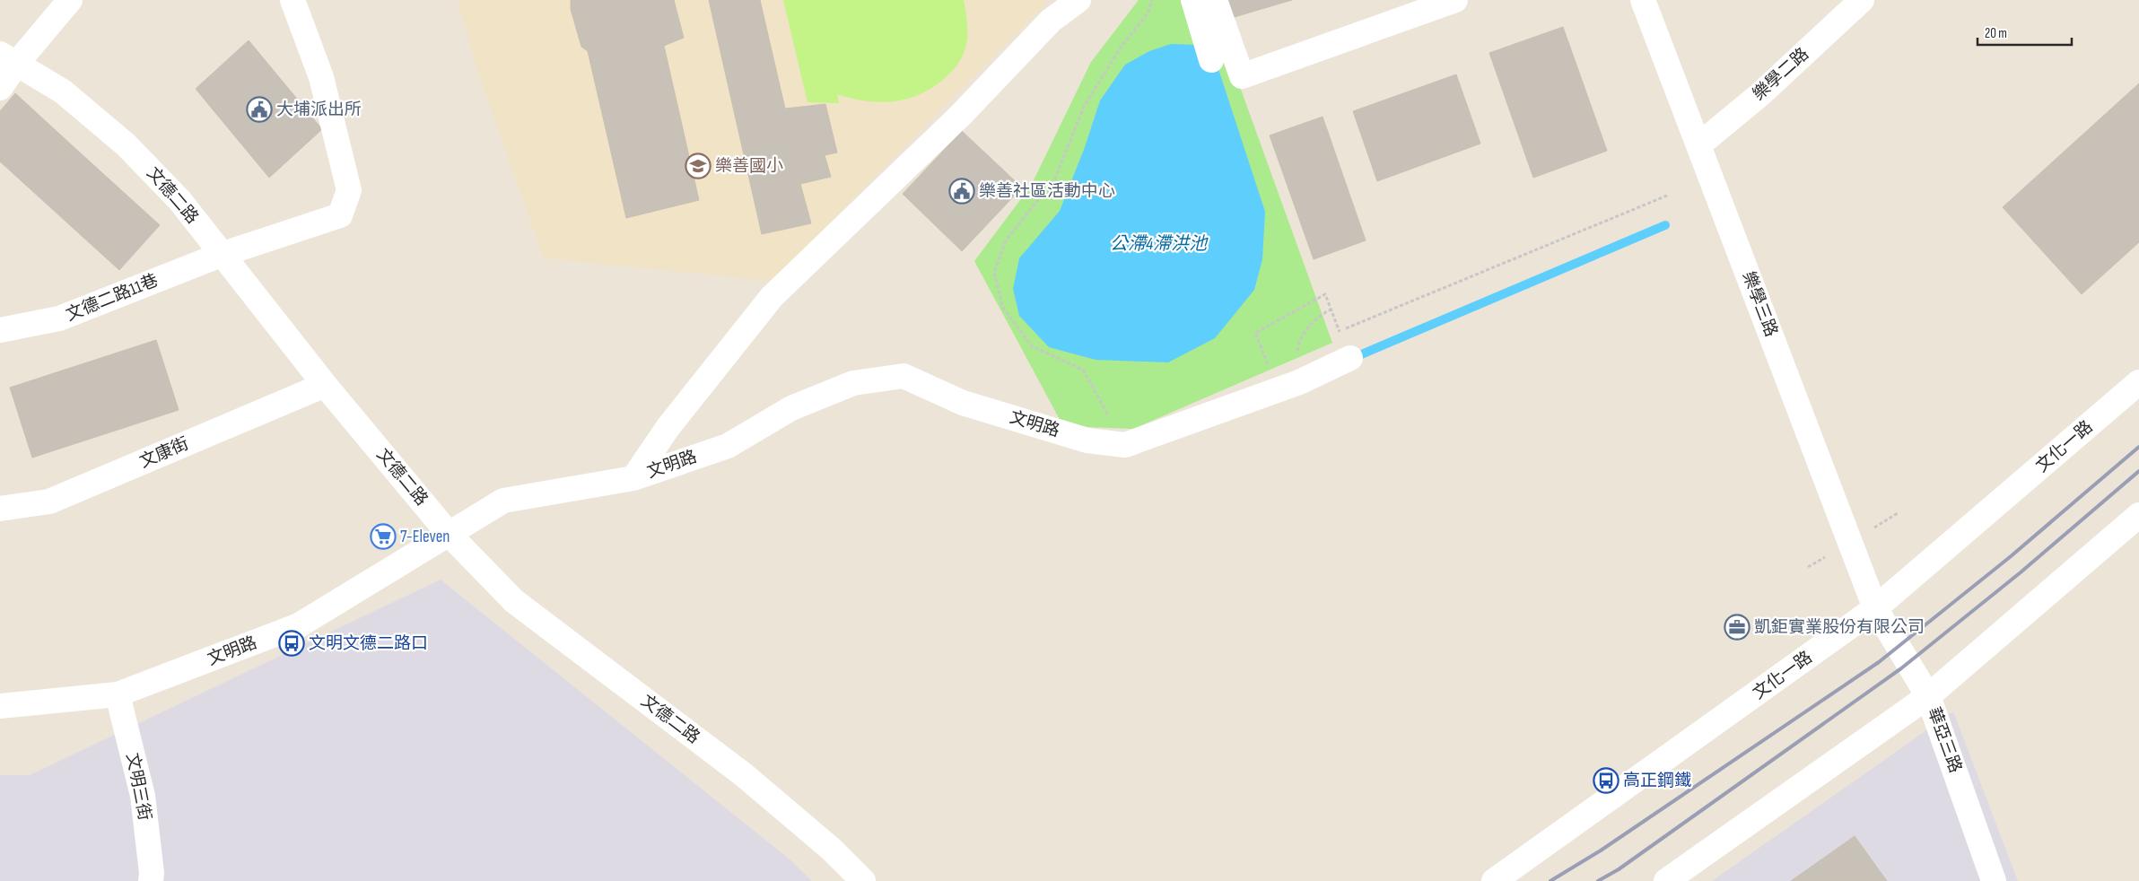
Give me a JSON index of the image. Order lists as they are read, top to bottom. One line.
{"streets":{"street":["樂學二路","文德二路","文德二路11巷","樂學三路","文明路","文化一路","文康街","華亞三路","文明三街"]},"crossings":[["樂學二路","樂學三路"],["文德二路","文德二路11巷"],["文德二路","文明路"],["文德二路","文康街"],["樂學三路","文化一路"],["樂學三路","華亞三路"],["文明路","文明三街"],["文化一路","華亞三路"]],"water":["公滯4滯洪池"],"places":{"public building":["大埔派出所","樂善社區活動中心"],"school or university":["樂善國小"],"supermarket":["7-Eleven"],"office":["凱鉅實業股份有限公司"],"bus stop":["文明文德二路口","高正鋼鐵"]},"scale_bar":"20 m"}
